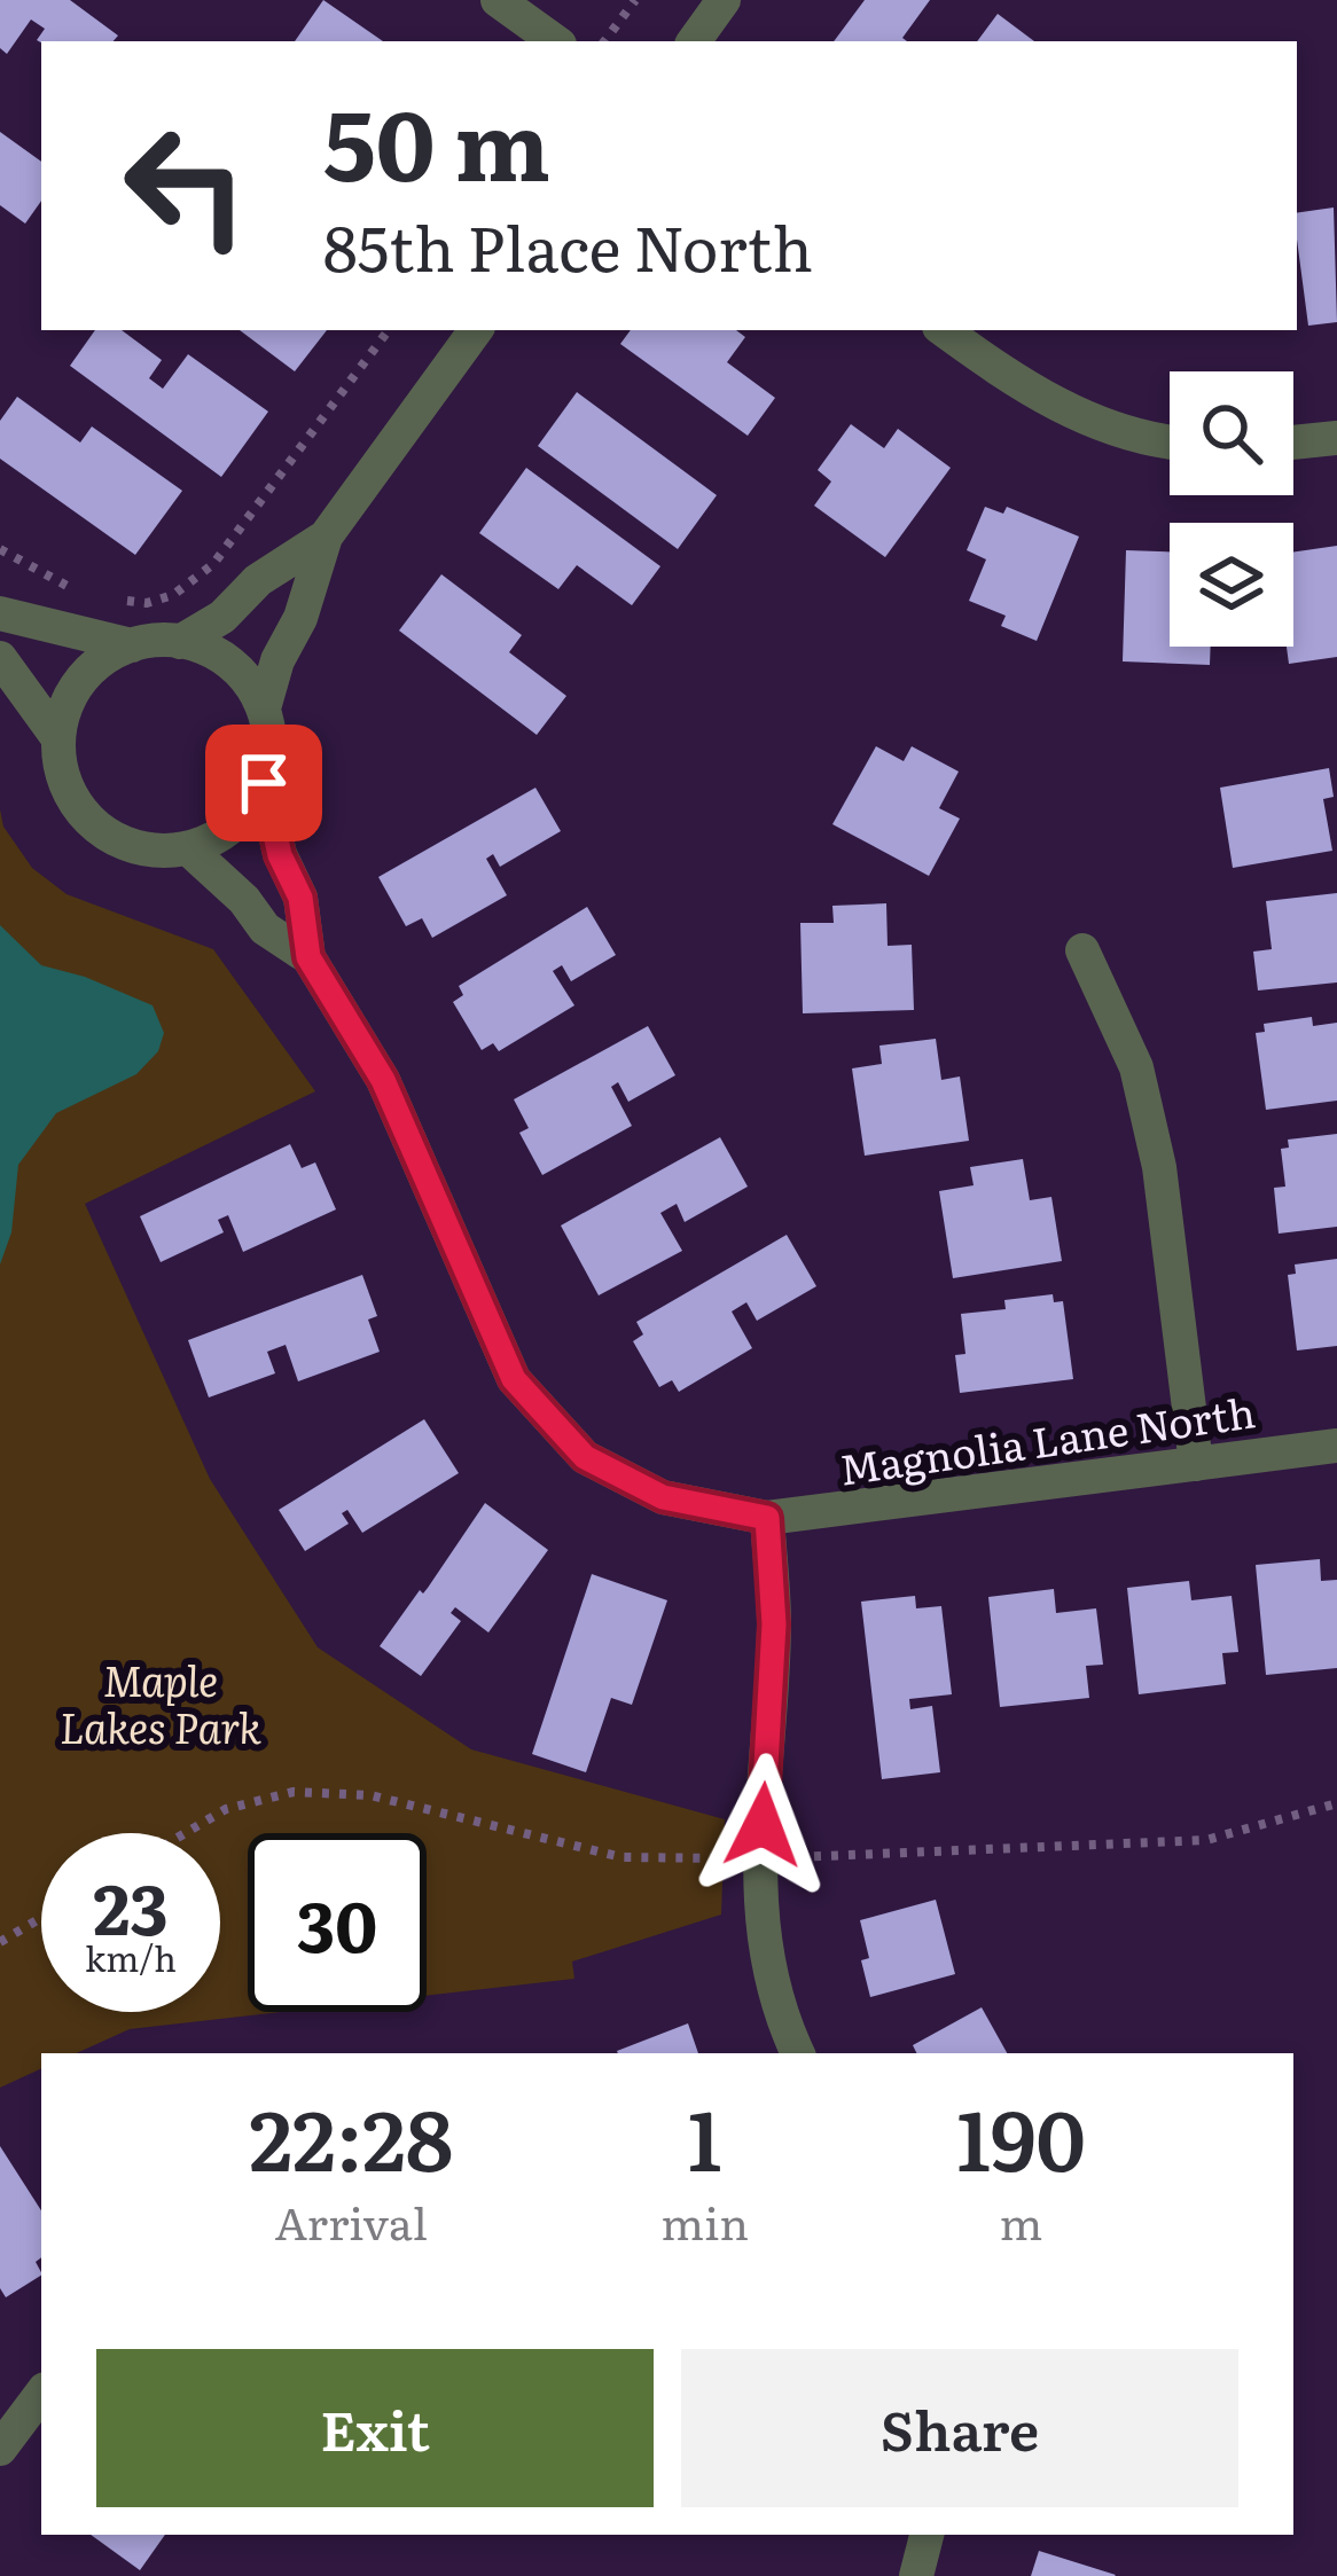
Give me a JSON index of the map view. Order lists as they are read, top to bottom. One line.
{"streets":{"street":["Magnolia Lane North"]},"parks":["Maple Lakes Park"],"page":{"turn":["50 m","85th Place North"],"speed":"23 km/h","limit":"30","eta":["22:28","Arrival","1","min","190","m"],"buttons":["Exit","Share"]}}
